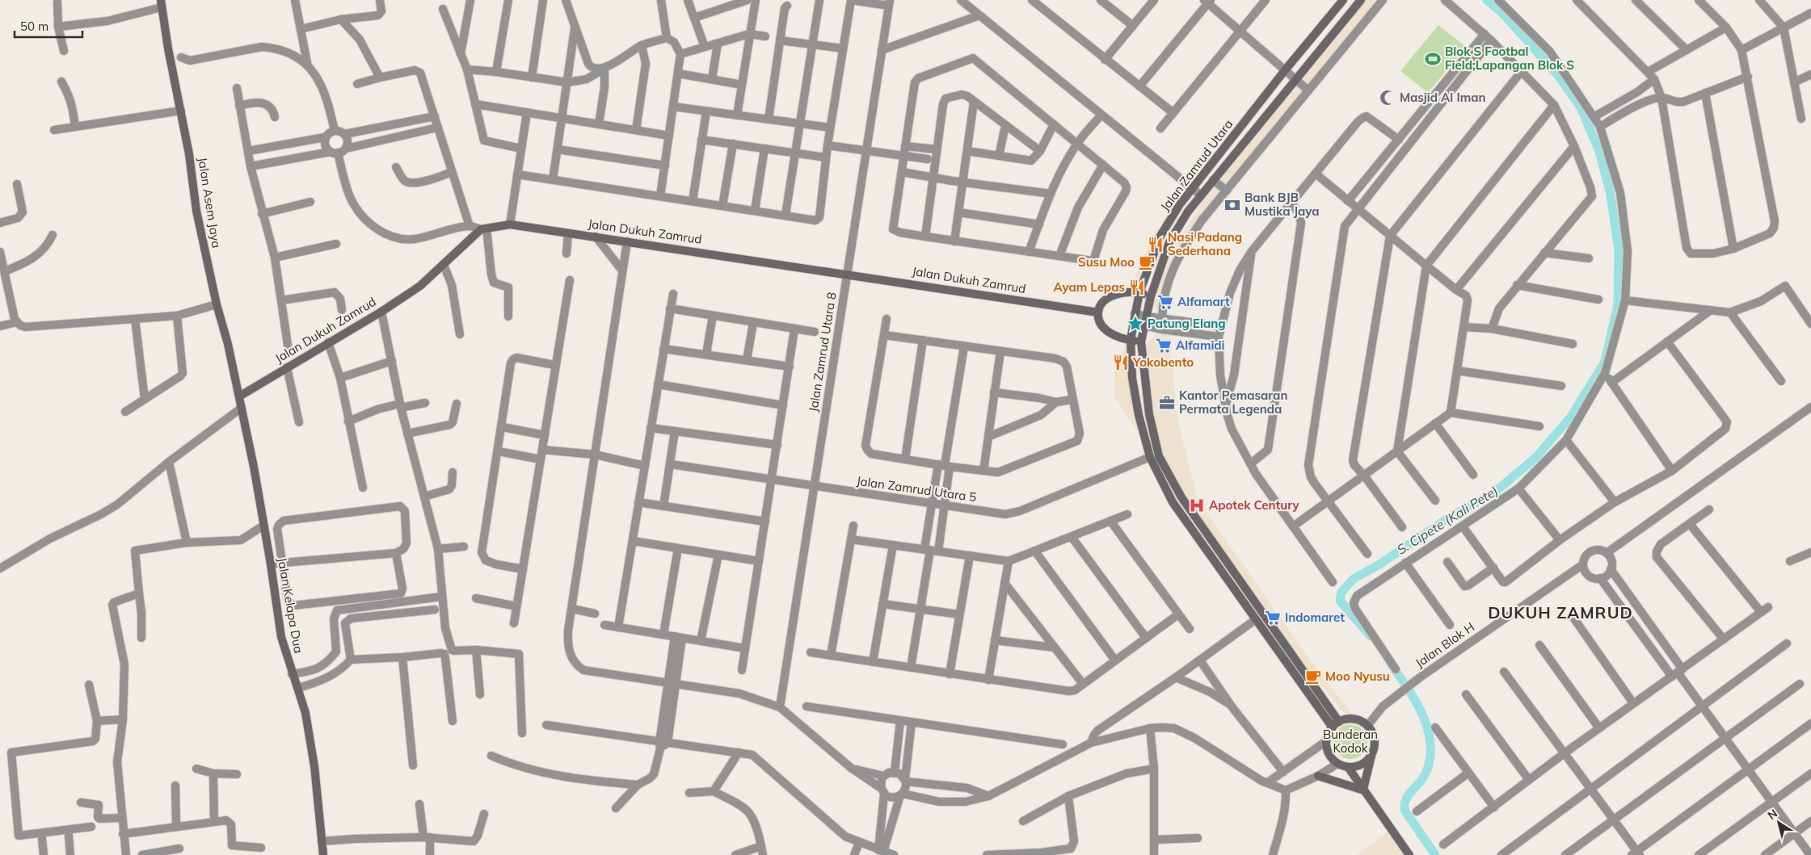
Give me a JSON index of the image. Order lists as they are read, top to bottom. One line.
{"streets":{"street":["Jalan Zamrud Utara","Jalan Asem Jaya","Jalan Dukuh Zamrud","Jalan Zamrud Utara 8","Jalan Zamrud Utara 5","Jalan Kelapa Dua","Jalan Blok H"]},"crossings":[["Jalan Zamrud Utara","Jalan Zamrud Utara 5"],["Jalan Zamrud Utara","Jalan Blok H"],["Jalan Asem Jaya","Jalan Dukuh Zamrud"],["Jalan Asem Jaya","Jalan Kelapa Dua"],["Jalan Dukuh Zamrud","Jalan Zamrud Utara 8"],["Jalan Zamrud Utara 8","Jalan Zamrud Utara 5"]],"districts":["DUKUH ZAMRUD"],"water":["S. Cipete (Kali Pete)"],"parks":["Bunderan Kodok"],"places":{"sports":["Blok S Footbal Field;Lapangan Blok S"],"mosque":["Masjid Al Iman"],"bank":["Bank BJB Mustika Jaya"],"restaurant":["Nasi Padang Sederhana","Ayam Lepas","Yokobento"],"cafe":["Susu Moo","Moo Nyusu"],"supermarket":["Alfamart","Alfamidi","Indomaret"],"place":["Patung Elang"],"office":["Kantor Pemasaran Permata Legenda"],"hospital":["Apotek Century"]},"scale_bar":"50 m","north":"top left"}
